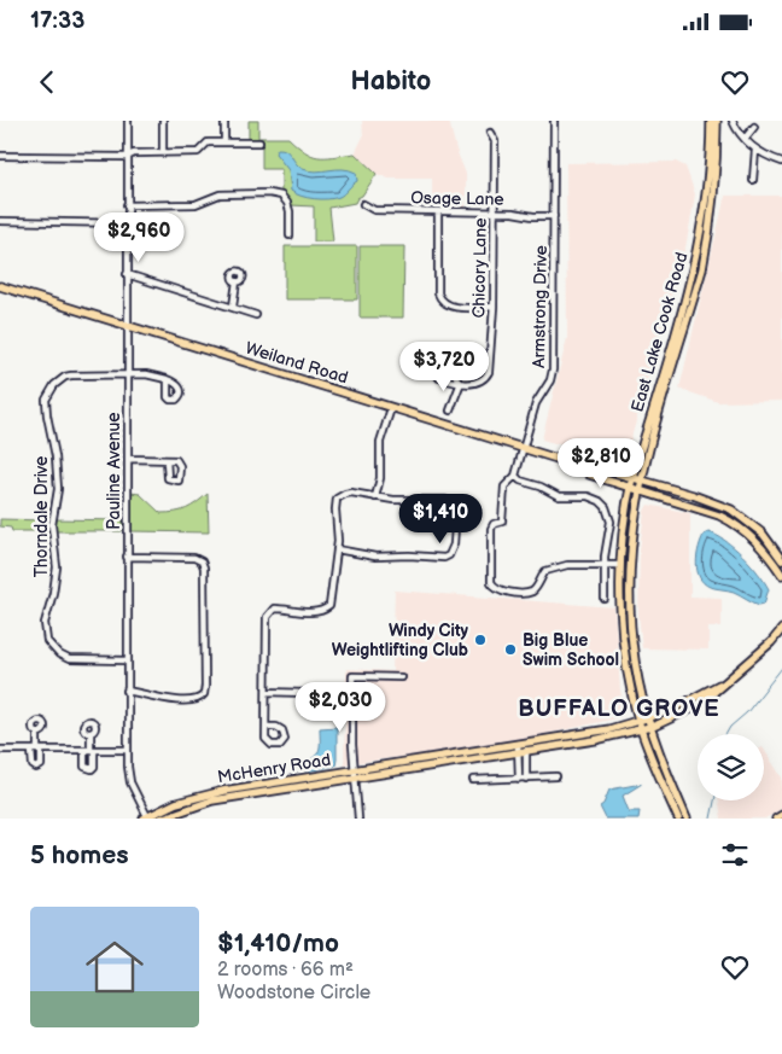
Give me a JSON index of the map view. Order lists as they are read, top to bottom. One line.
{"streets":{"main road":["East Lake Cook Road","Weiland Road","McHenry Road"],"street":["Osage Lane","Chicory Lane","Armstrong Drive","Pauline Avenue","Thorndale Drive"]},"crossings":[["Osage Lane","Chicory Lane"],["Osage Lane","Armstrong Drive"],["Armstrong Drive","East Lake Cook Road"],["Armstrong Drive","Weiland Road"],["East Lake Cook Road","Weiland Road"],["East Lake Cook Road","McHenry Road"],["Weiland Road","Pauline Avenue"],["Pauline Avenue","Thorndale Drive"],["Pauline Avenue","McHenry Road"]],"districts":["BUFFALO GROVE"],"places":["Windy City Weightlifting Club","Big Blue Swim School"],"page":{"status":"17:33","header":"Habito","price":["$2,960","$3,720","$2,810","$1,410","$2,030"],"heading":"5 homes","list":[{"name":"$1,410/mo","note":"2 rooms · 66 m² · Woodstone Circle"}]}}
